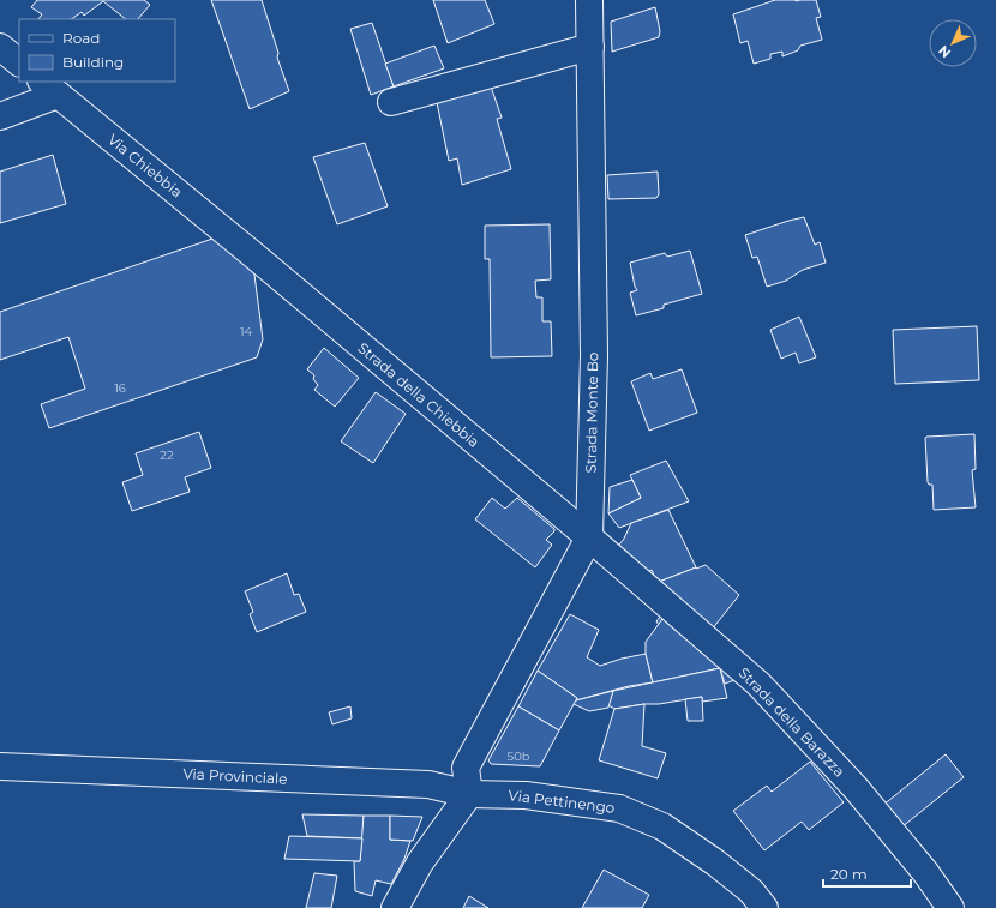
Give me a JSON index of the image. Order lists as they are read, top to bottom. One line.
{"streets":{"street":["Via Chiebbia","Strada della Chiebbia","Strada Monte Bo","Strada della Barazza","Via Provinciale","Via Pettinengo"]},"crossings":[["Via Chiebbia","Strada della Chiebbia"],["Strada della Chiebbia","Strada Monte Bo"],["Strada della Chiebbia","Strada della Barazza"],["Strada Monte Bo","Strada della Barazza"],["Strada Monte Bo","Via Provinciale"],["Strada Monte Bo","Via Pettinengo"],["Via Provinciale","Via Pettinengo"]],"house_numbers":["14","16","22","50b"],"legend":["Road","Building"],"scale_bar":"20 m","north":"bottom left"}
